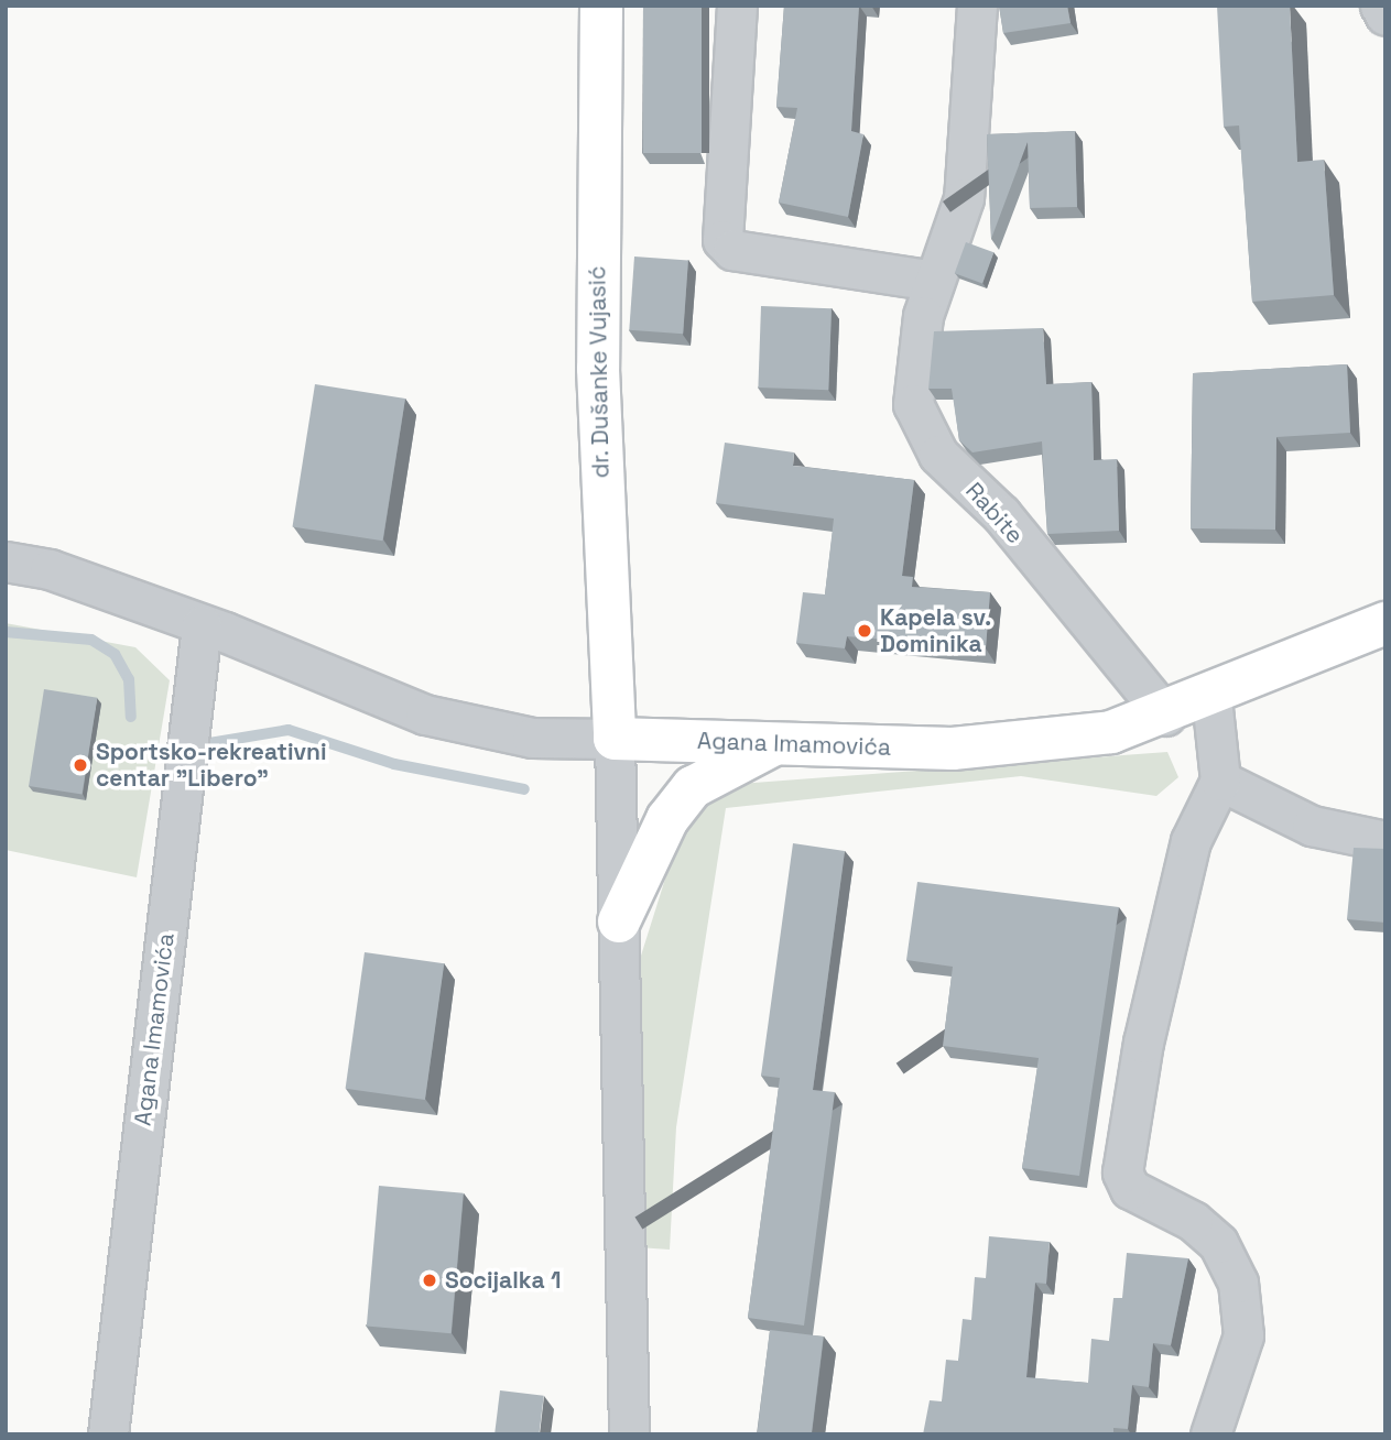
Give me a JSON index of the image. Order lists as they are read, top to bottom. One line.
{"streets":{"main road":["dr. Dušanke Vujasić","Agana Imamovića"],"street":["Rabite"]},"crossings":[["dr. Dušanke Vujasić","Agana Imamovića"],["Rabite","Agana Imamovića"]],"places":["Kapela sv. Dominika","Sportsko-rekreativni centar \"Libero\"","Socijalka 1"]}
